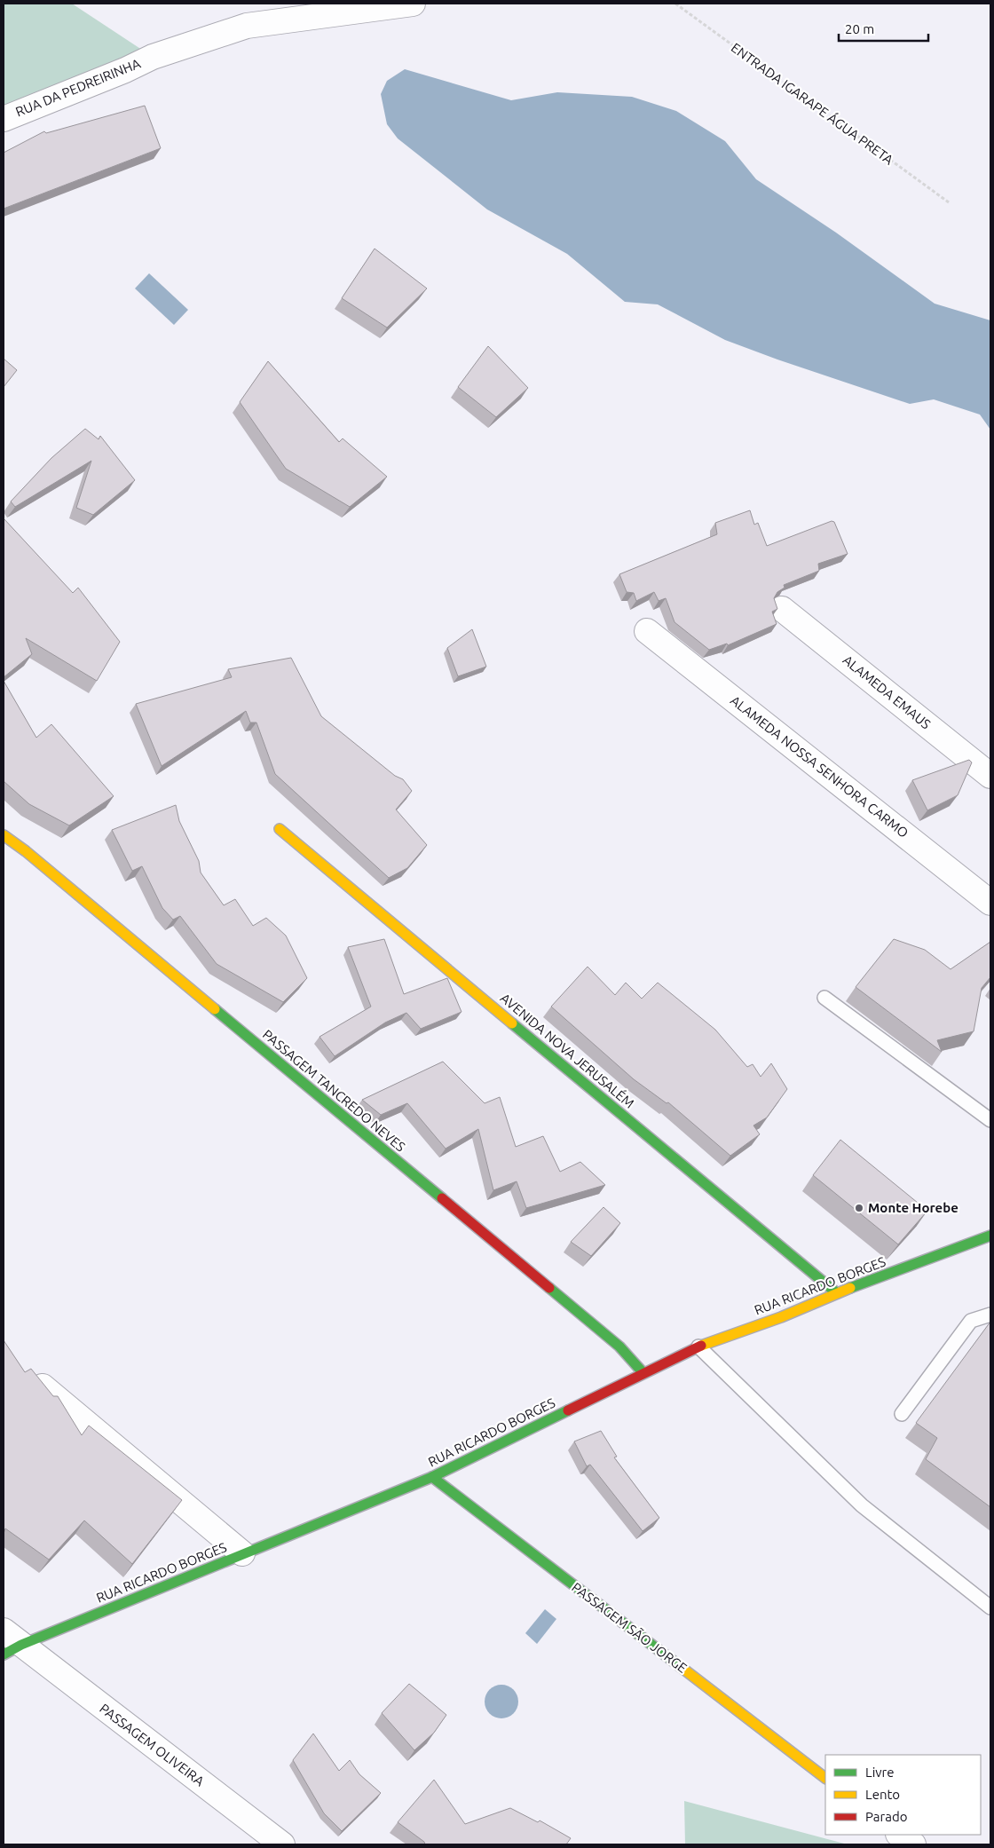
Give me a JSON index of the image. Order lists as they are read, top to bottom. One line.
{"streets":{"street":["RUA DA PEDREIRINHA","ALAMEDA EMAUS","ALAMEDA NOSSA SENHORA CARMO","AVENIDA NOVA JERUSALÉM","PASSAGEM TANCREDO NEVES","RUA RICARDO BORGES","PASSAGEM SÃO JORGE","PASSAGEM OLIVEIRA"],"path":["ENTRADA IGARAPE ÁGUA PRETA"]},"crossings":[["AVENIDA NOVA JERUSALÉM","RUA RICARDO BORGES"],["PASSAGEM TANCREDO NEVES","RUA RICARDO BORGES"],["RUA RICARDO BORGES","PASSAGEM SÃO JORGE"],["RUA RICARDO BORGES","PASSAGEM OLIVEIRA"]],"places":["Monte Horebe"],"legend":["Livre","Lento","Parado"],"scale_bar":"20 m"}
